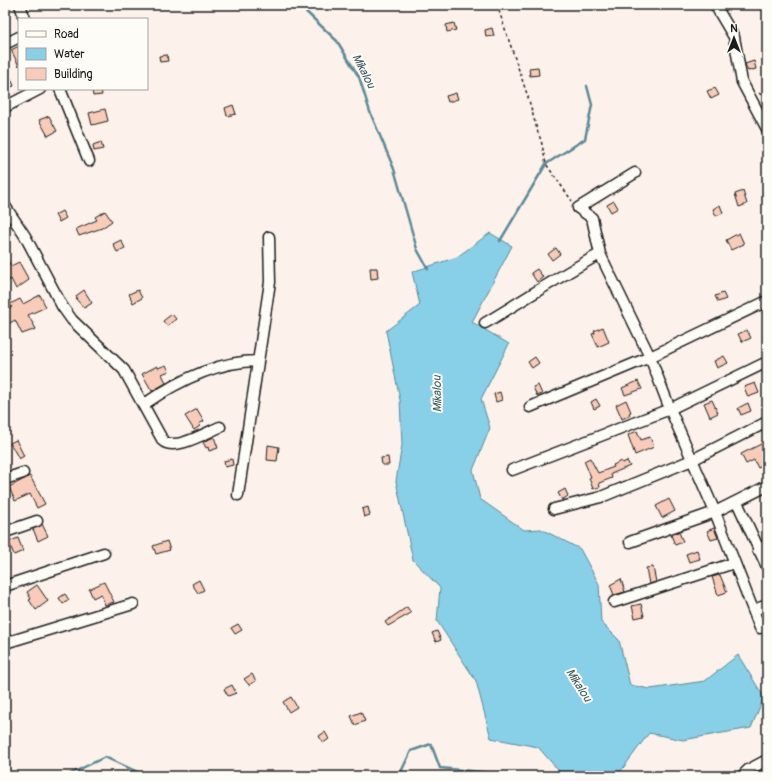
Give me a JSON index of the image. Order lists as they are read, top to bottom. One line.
{"water":["Mikalou"],"legend":["Road","Water","Building"],"north":"top"}
